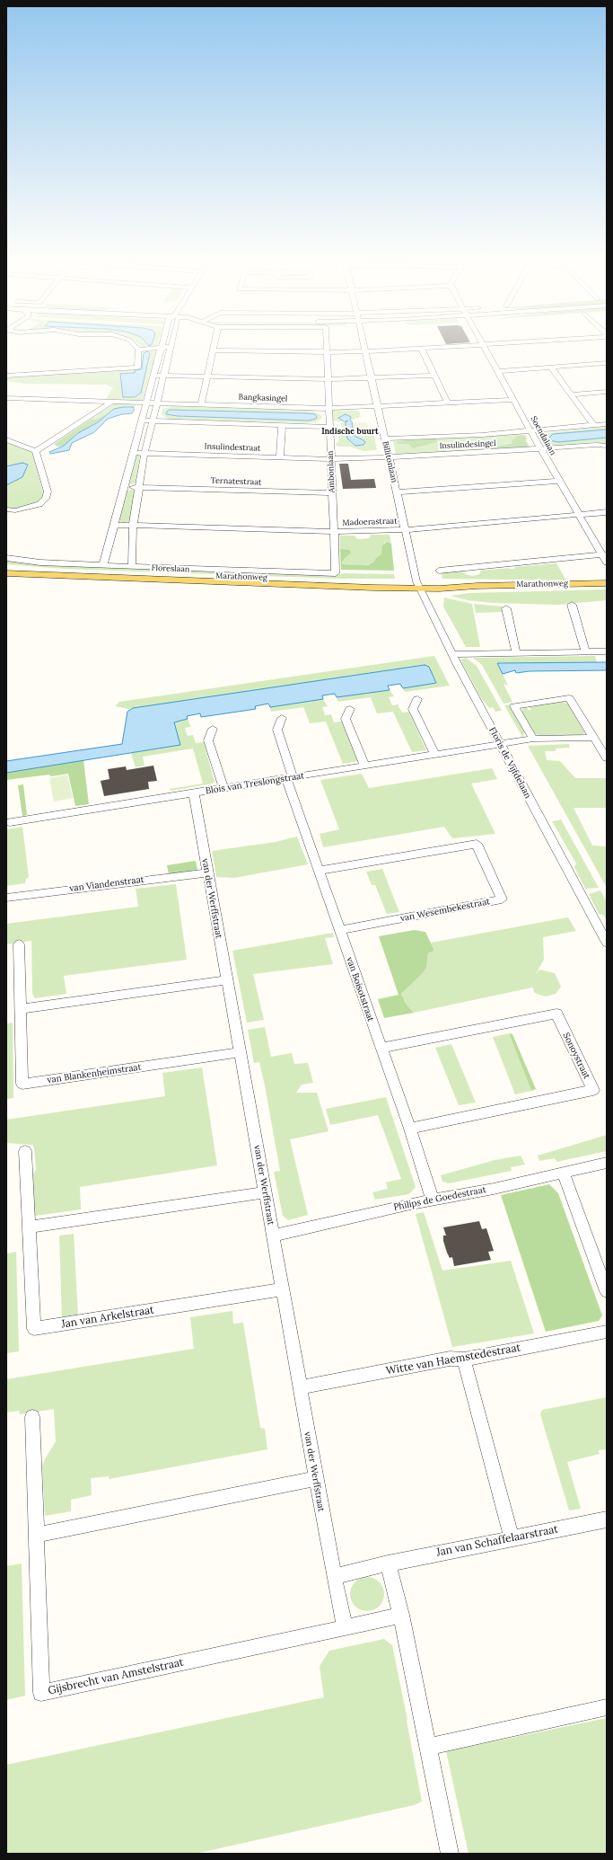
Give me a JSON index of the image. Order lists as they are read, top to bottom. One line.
{"streets":{"main road":["Marathonweg"],"street":["Bangkasingel","Soendalaan","Insulindesingel","Insulindestraat","Billitonlaan","Ambonlaan","Ternatestraat","Madoerastraat","Floreslaan","Floris de Vijfdelaan","Blois van Treslongstraat","van Viandenstraat","van der Werffstraat","van Wesembekestraat","van Boisotstraat","Sonoystraat","van Blankenheimstraat","Philips de Goedestraat","Jan van Arkelstraat","Witte van Haemstedestraat","Jan van Schaffelaarstraat","Gijsbrecht van Amstelstraat"]},"crossings":[["Bangkasingel","Soendalaan"],["Bangkasingel","Billitonlaan"],["Bangkasingel","Ambonlaan"],["Soendalaan","Insulindesingel"],["Soendalaan","Madoerastraat"],["Insulindesingel","Insulindestraat"],["Insulindesingel","Billitonlaan"],["Insulindesingel","Ambonlaan"],["Insulindestraat","Ambonlaan"],["Billitonlaan","Madoerastraat"],["Billitonlaan","Marathonweg"],["Billitonlaan","Floris de Vijfdelaan"],["Ambonlaan","Ternatestraat"],["Ambonlaan","Madoerastraat"],["Ambonlaan","Floreslaan"],["Marathonweg","Floris de Vijfdelaan"],["Floris de Vijfdelaan","Blois van Treslongstraat"],["Blois van Treslongstraat","van der Werffstraat"],["Blois van Treslongstraat","van Boisotstraat"],["van Viandenstraat","van der Werffstraat"],["van der Werffstraat","van Blankenheimstraat"],["van der Werffstraat","Philips de Goedestraat"],["van der Werffstraat","Jan van Arkelstraat"],["van der Werffstraat","Witte van Haemstedestraat"],["van der Werffstraat","Gijsbrecht van Amstelstraat"],["van Wesembekestraat","van Boisotstraat"],["van Boisotstraat","Sonoystraat"],["van Boisotstraat","Philips de Goedestraat"]],"districts":["Indische buurt"]}
